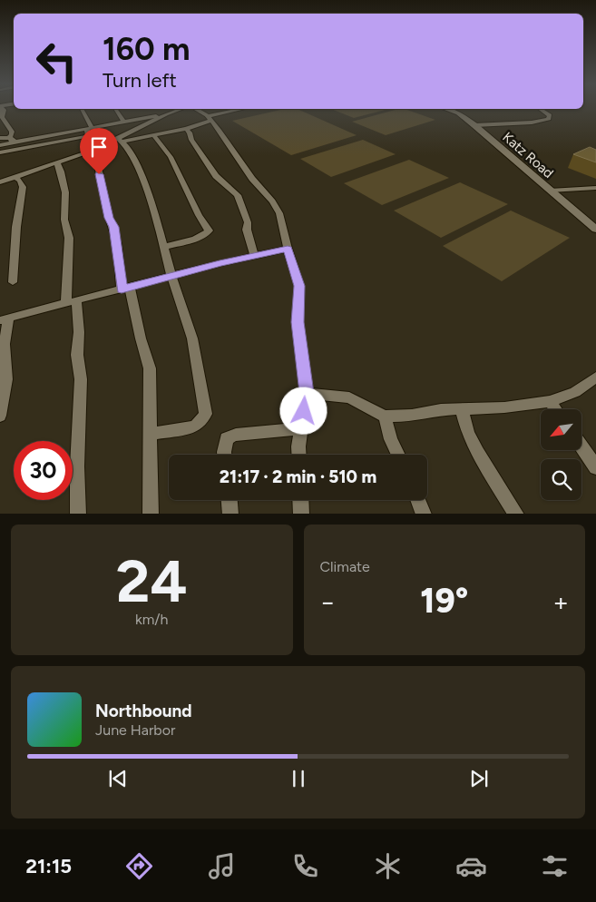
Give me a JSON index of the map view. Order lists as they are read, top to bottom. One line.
{"streets":{"street":["Katz Road"]},"north":"bottom left","page":{"turn":["160 m","Turn left"],"limit":"30","trip":"21:17 · 2 min · 510 m","tile":[["24","km/h"],"Climate"],"heat":["−","19°","+"],"song":["Northbound","June Harbor"],"tabs":"21:15"}}
